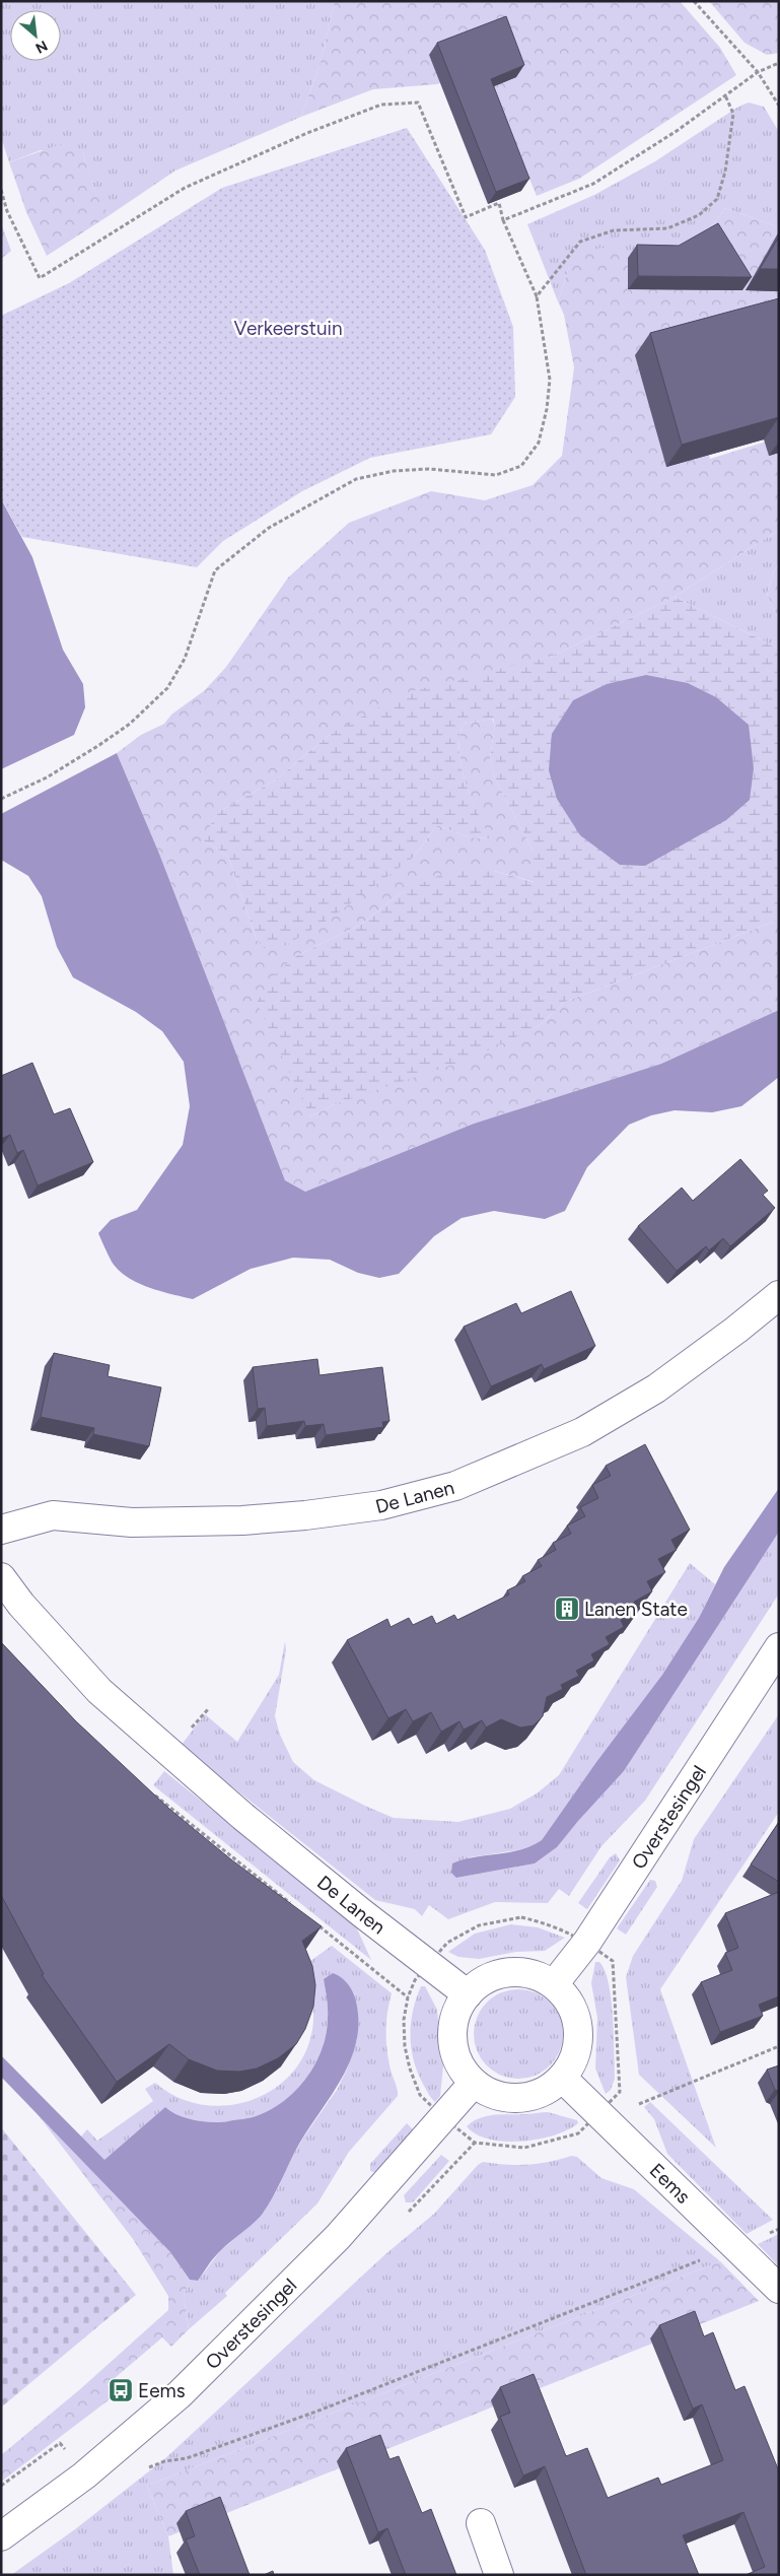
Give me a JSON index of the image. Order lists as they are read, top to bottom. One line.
{"streets":{"street":["De Lanen","Overstesingel","Eems"]},"crossings":[["De Lanen","Overstesingel"],["De Lanen","Eems"],["Overstesingel","Eems"]],"parks":["Verkeerstuin"],"places":{"building":["Lanen State"],"bus stop":["Eems"]},"north":"bottom right"}
